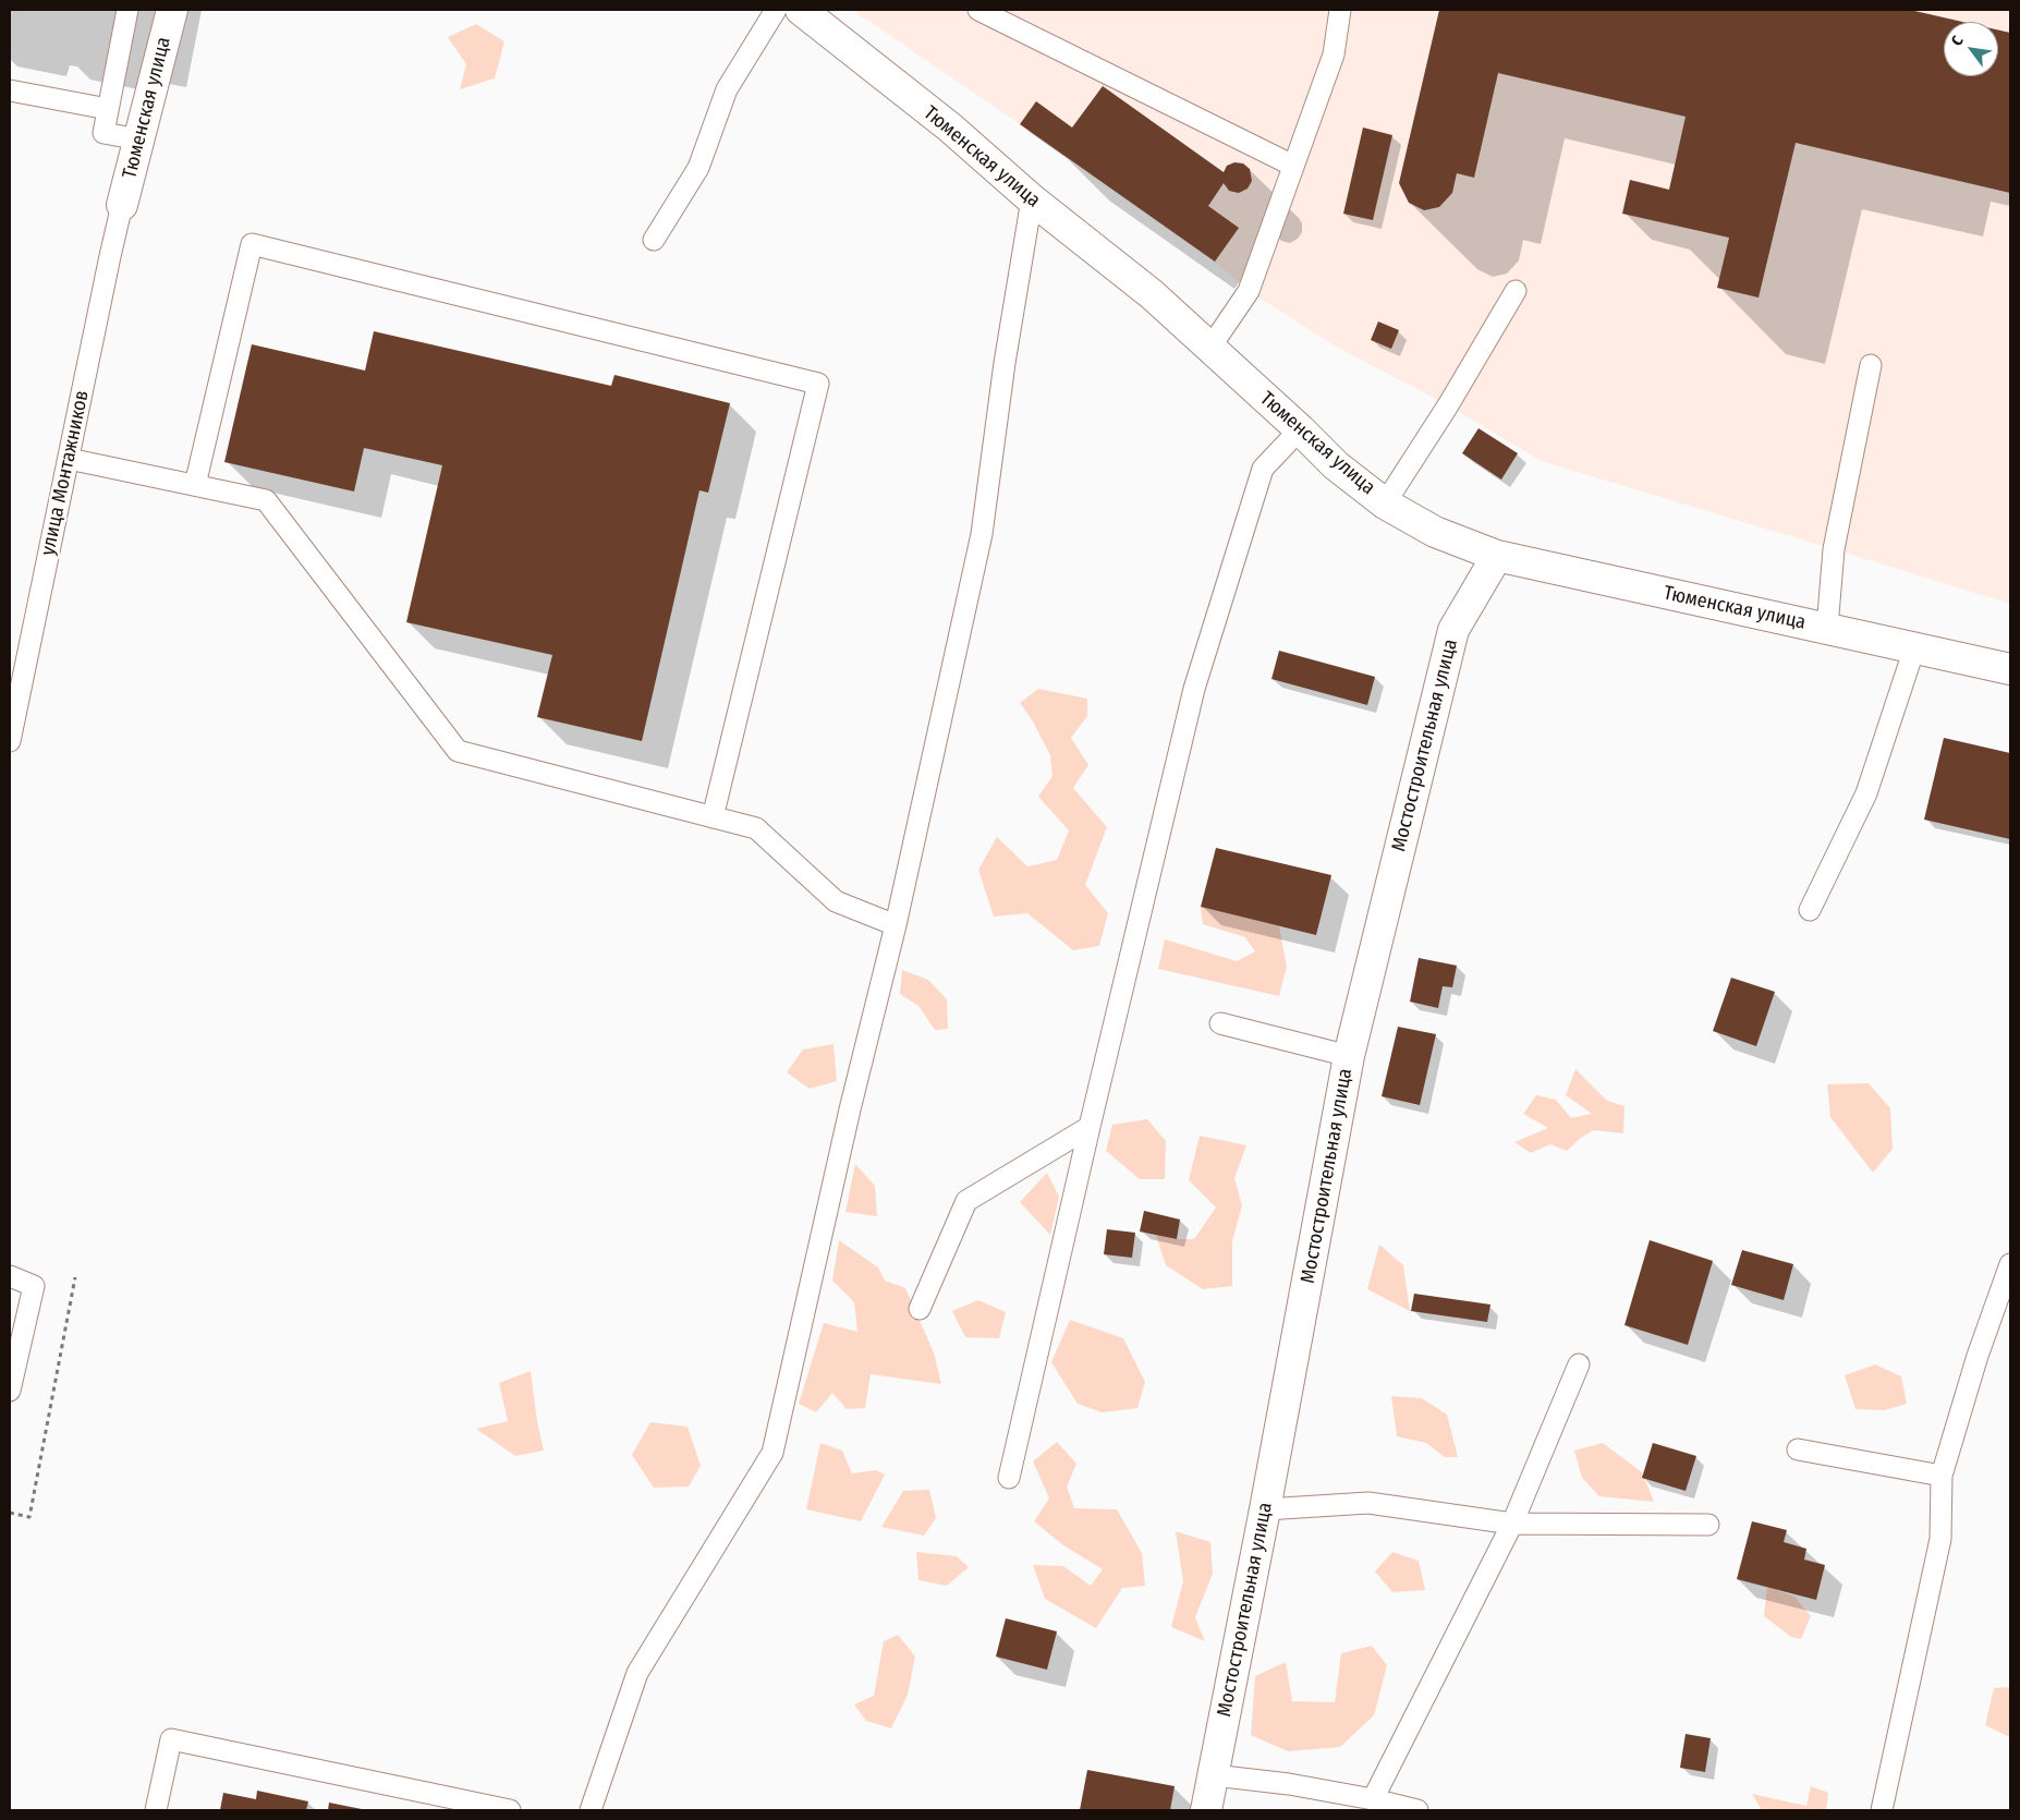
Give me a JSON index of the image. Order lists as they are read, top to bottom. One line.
{"streets":{"street":["Тюменская улица","Мостостроительная улица"],"lane":["улица Монтажников"]},"crossings":[["Тюменская улица","улица Монтажников"],["Тюменская улица","Мостостроительная улица"]],"north":"top left"}
